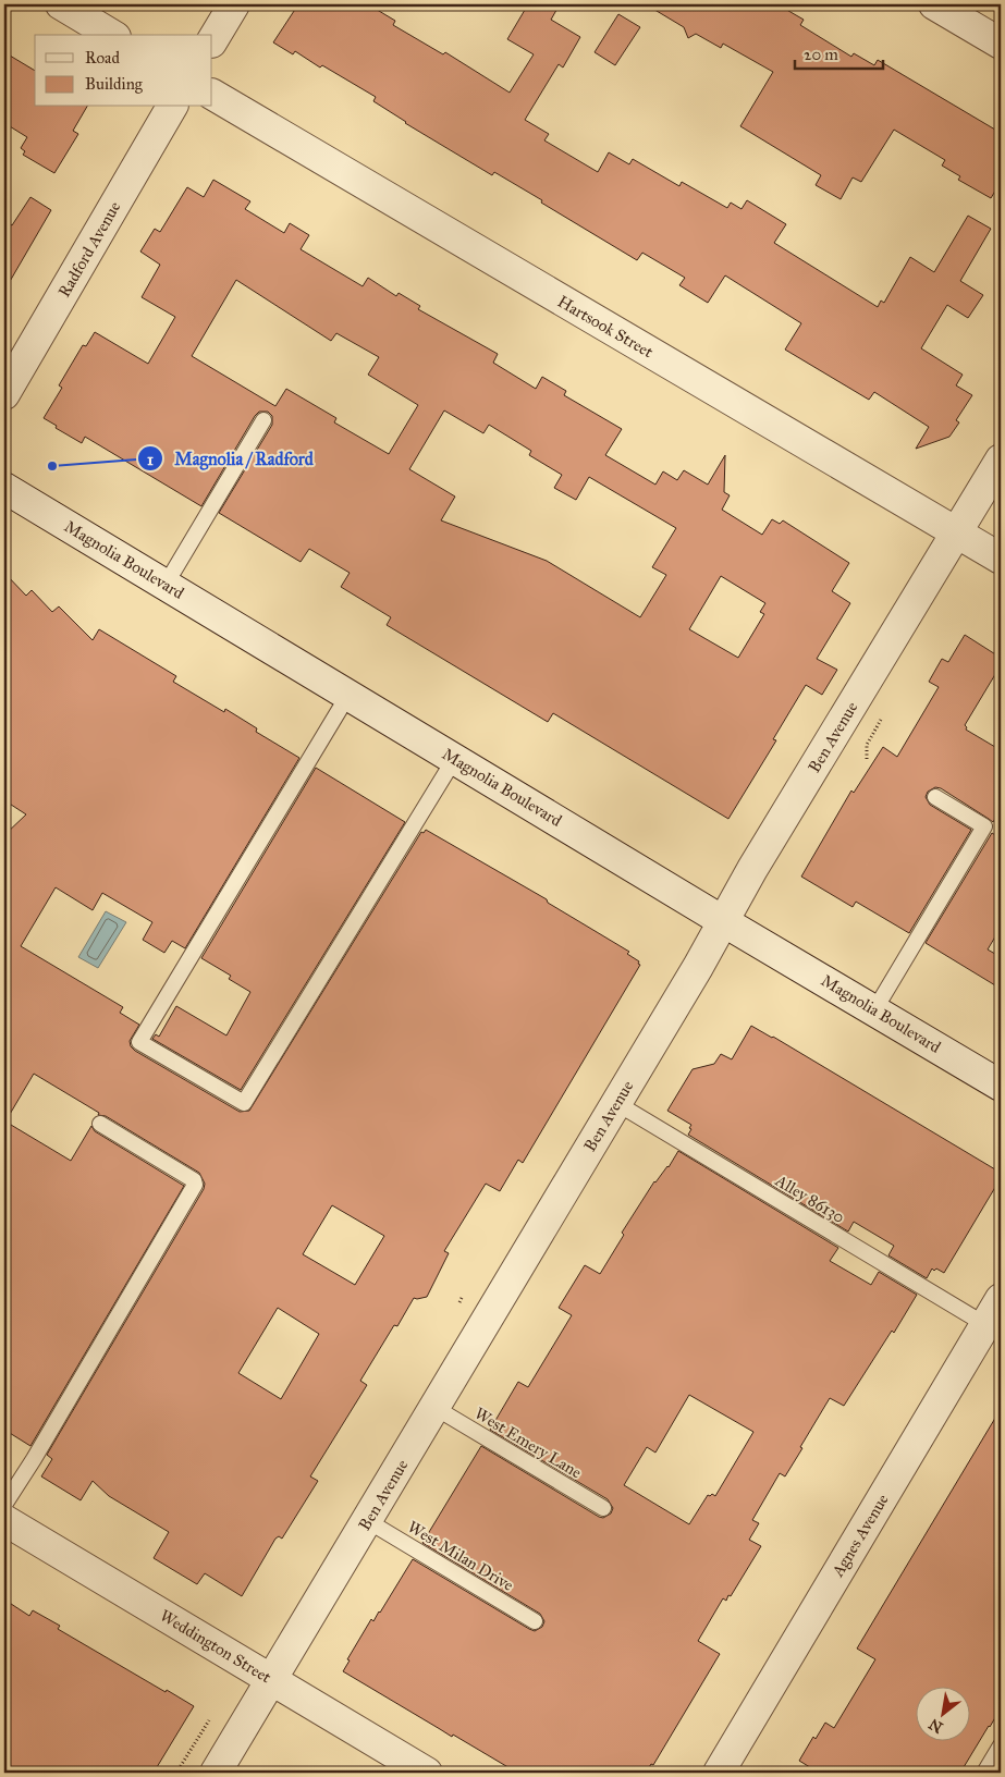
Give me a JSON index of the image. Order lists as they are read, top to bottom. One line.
{"streets":{"street":["Radford Avenue","Hartsook Street","Magnolia Boulevard","Ben Avenue","Agnes Avenue","Weddington Street"],"lane":["Alley 86130","West Emery Lane","West Milan Drive"]},"crossings":[["Hartsook Street","Ben Avenue"],["Magnolia Boulevard","Ben Avenue"],["Ben Avenue","Alley 86130"],["Ben Avenue","West Emery Lane"],["Ben Avenue","West Milan Drive"],["Ben Avenue","Weddington Street"],["Alley 86130","Agnes Avenue"]],"places":["Magnolia / Radford"],"legend":["Road","Building"],"scale_bar":"20 m","north":"bottom left"}
